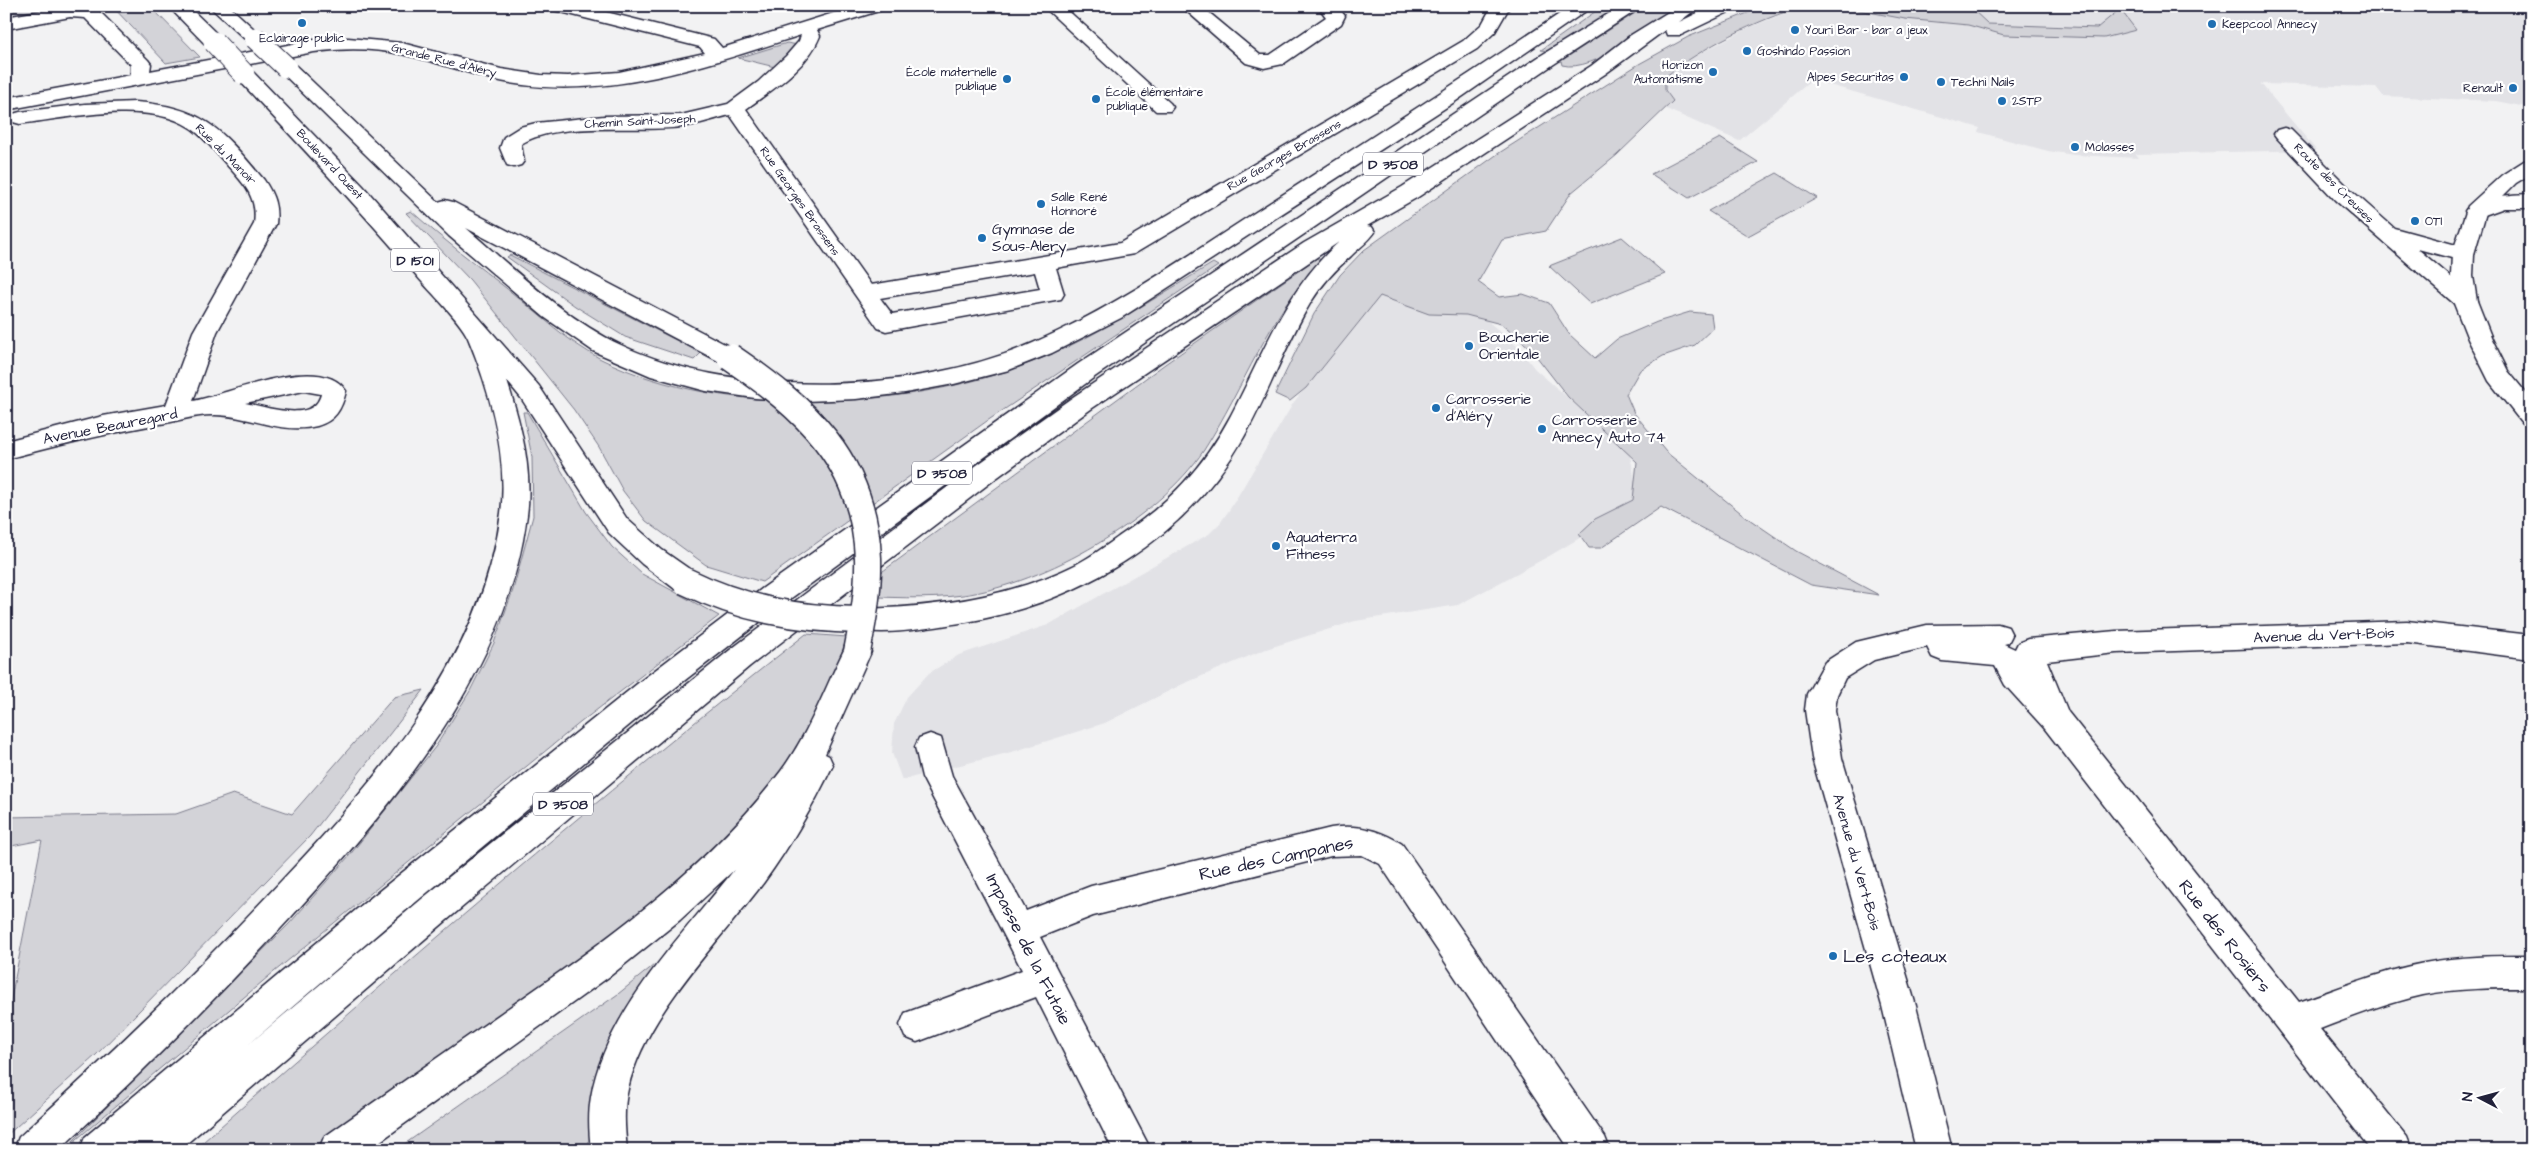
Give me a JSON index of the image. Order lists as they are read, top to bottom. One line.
{"streets":{"main road":["Grande Rue d'Aléry","Chemin Saint-Joseph","Rue du Manoir","Rue Georges Brassens","Boulevard Ouest","D 3508","Route des Creuses","D 1501","Avenue Beauregard","Avenue du Vert-Bois","Rue des Campanes","Rue des Rosiers","Impasse de la Futaie"]},"crossings":[["Grande Rue d'Aléry","Chemin Saint-Joseph"],["Chemin Saint-Joseph","Rue Georges Brassens"],["Rue du Manoir","Avenue Beauregard"],["Boulevard Ouest","D 3508"],["Avenue du Vert-Bois","Rue des Rosiers"],["Rue des Campanes","Impasse de la Futaie"]],"places":["Eclairage public","Keepcool Annecy","Youri Bar - bar a jeux","Goshindo Passion","Horizon Automatisme","Alpes Securitas","École maternelle publique","Techni Nails","Renault","École élémentaire publique","2STP","Molasses","Salle René Honnoré","OTI","Gymnase de Sous-Alery","Boucherie Orientale","Carrosserie d'Aléry","Carrosserie Annecy Auto 74","Aquaterra Fitness","Les coteaux"],"north":"left"}
